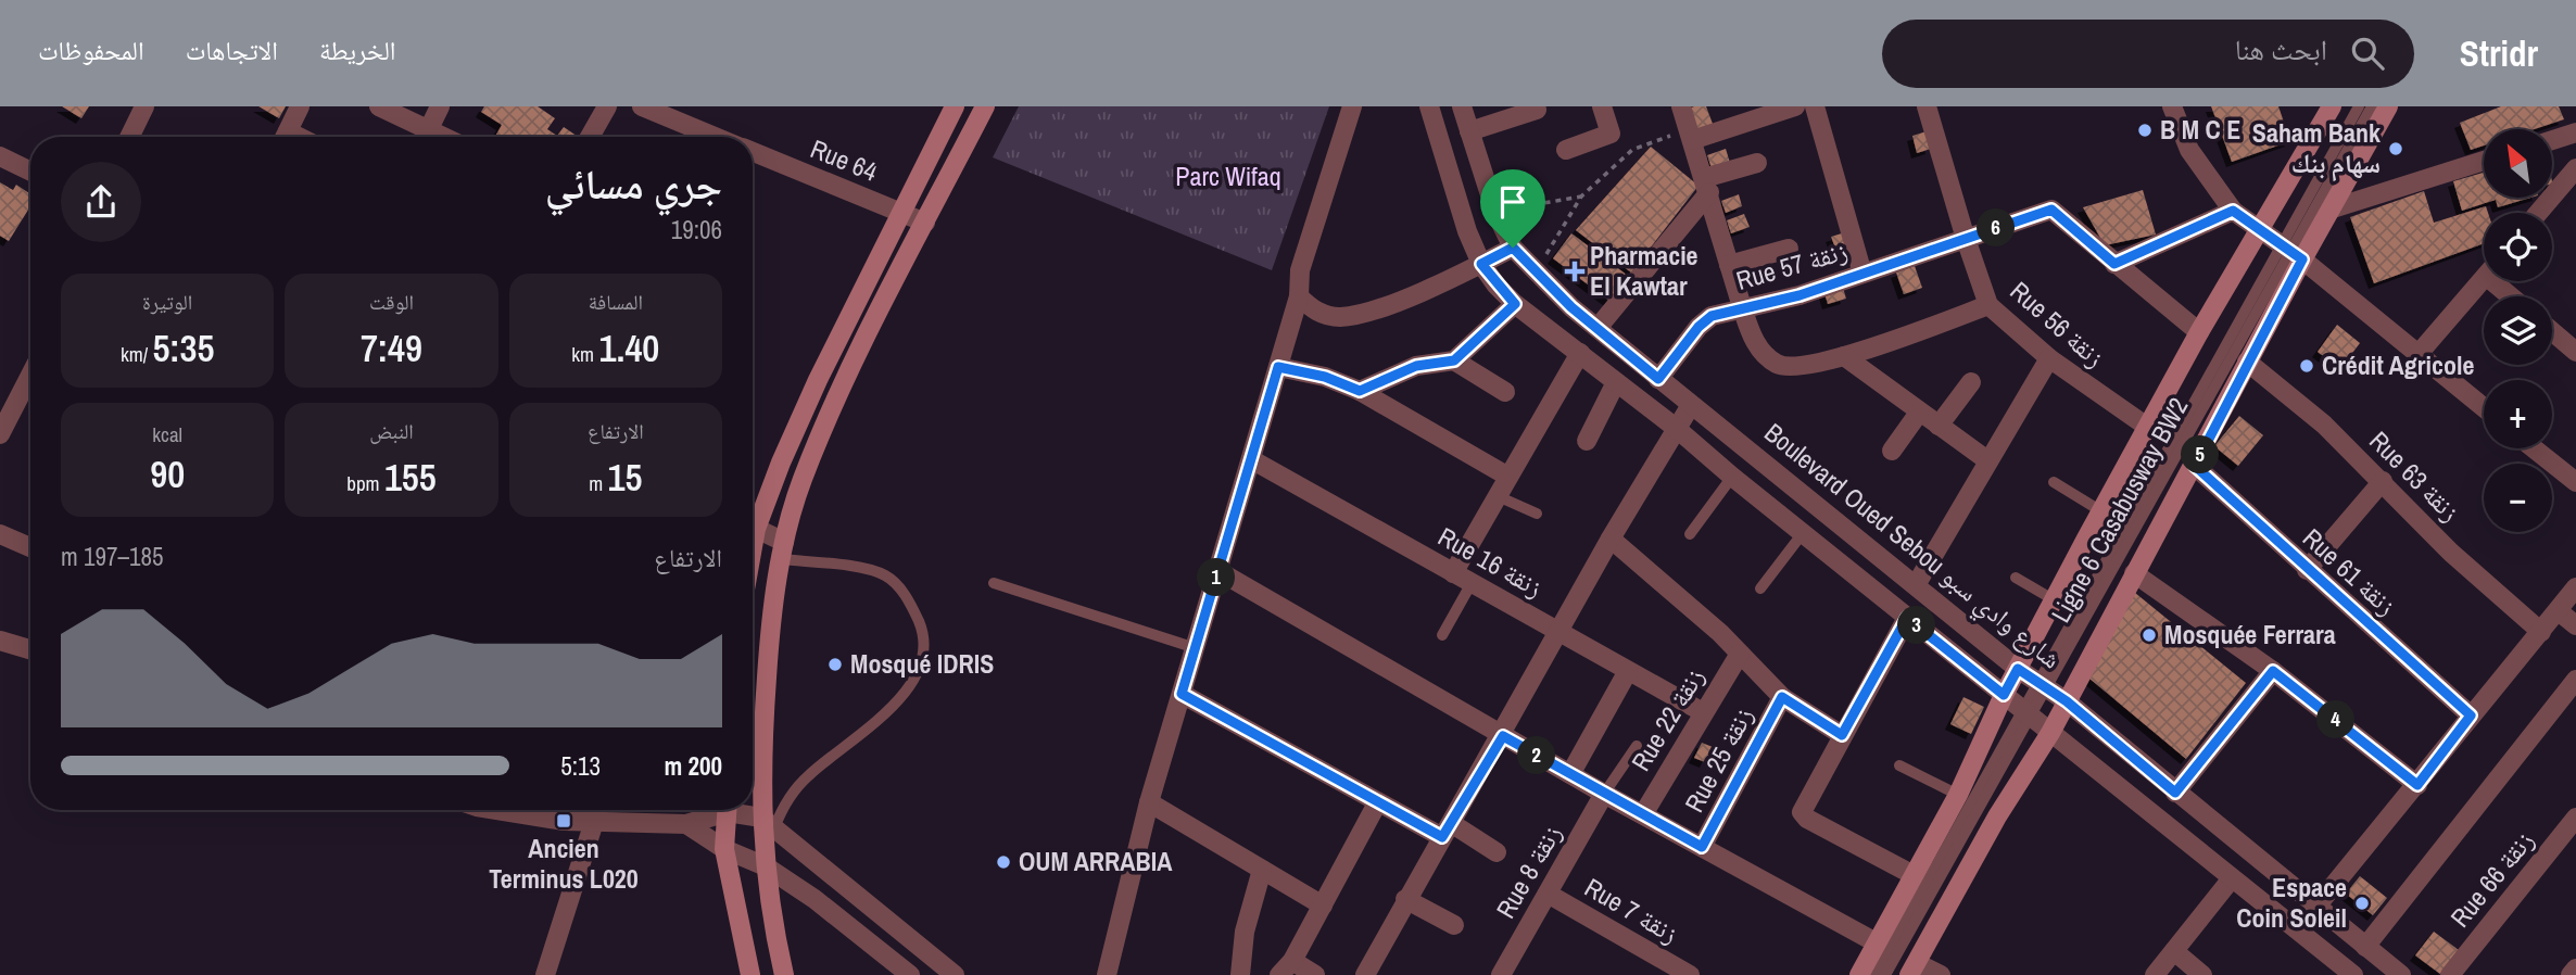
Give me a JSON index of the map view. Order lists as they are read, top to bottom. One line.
{"streets":{"street":["Rue 64","Rue 57 زنقة","Rue 56 زنقة","Rue 63 زنقة","Boulevard Oued Sebou شارع وادي سبو","Rue 16 زنقة","Rue 61 زنقة","Rue 22 زنقة","Rue 25 زنقة","Rue 8 زنقة","Rue 66 زنقة","Rue 7 زنقة"],"lane":["Ligne 6 Casabusway BW2"]},"crossings":[["Rue 57 زنقة","Rue 56 زنقة"],["Rue 57 زنقة","Boulevard Oued Sebou شارع وادي سبو"],["Ligne 6 Casabusway BW2","Boulevard Oued Sebou شارع وادي سبو"],["Rue 16 زنقة","Rue 22 زنقة"],["Rue 8 زنقة","Rue 7 زنقة"]],"parks":["Parc Wifaq"],"places":{"other":["B M C E","Saham Bank سهام بنك","Crédit Agricole","Mosquée Ferrara","Mosqué IDRIS","OUM ARRABIA","Espace Coin Soleil"],"health":["Pharmacie El Kawtar"],"transit":["Ancien Terminus L020"]},"north":"top left","page":{"header":"Stridr","search":"ابحث هنا","nav":["الخريطة","الاتجاهات","المحفوظات"],"map_buttons":["+","−"],"heading":["جري مسائي","19:06"],"pins":["6","5","1","3","4","2"],"stats":[["المسافة","1.40 km"],["الوقت","7:49"],["الوتيرة","5:35 /km"],["الارتفاع","15 m"],["النبض","155 bpm"],["kcal","90"]],"chart":["الارتفاع","185–197 m"],"list":[{"name":"200 m","note":"5:13"}]}}
